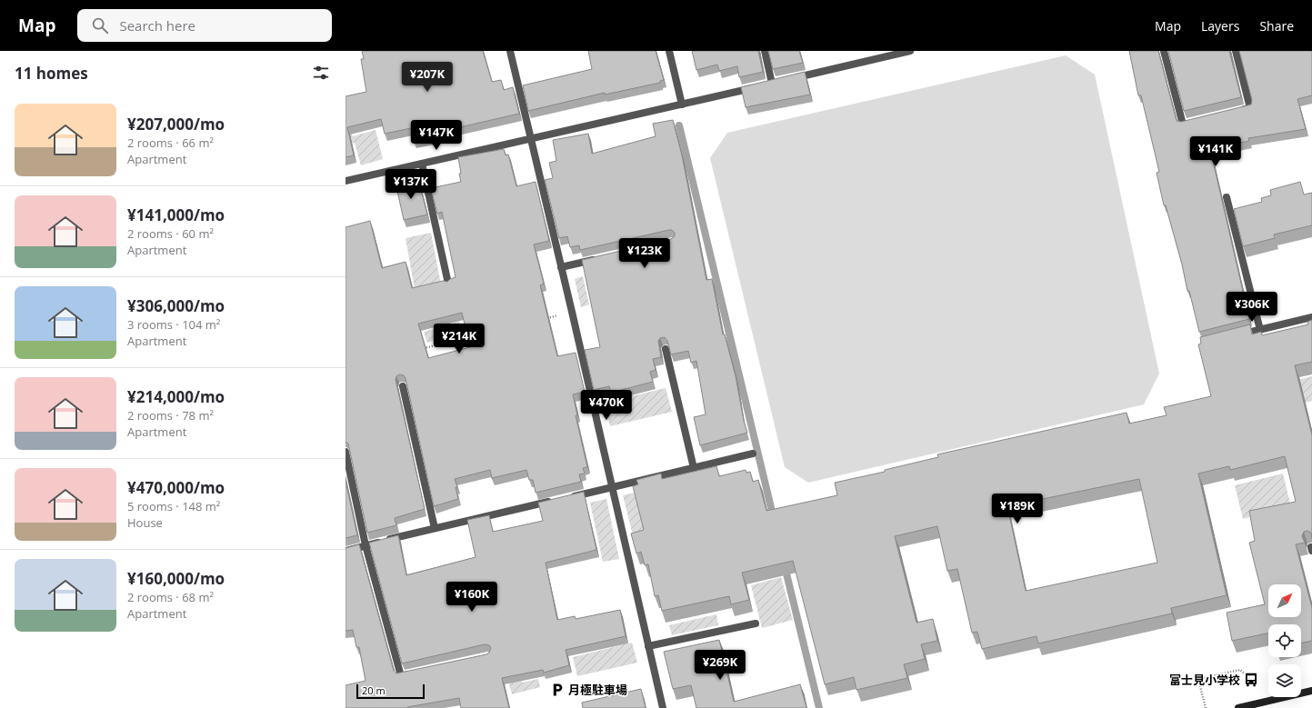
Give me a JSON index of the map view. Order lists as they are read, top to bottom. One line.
{"places":{"bus stop":["富士見小学校"],"parking":["月極駐車場"]},"scale_bar":"20 m","north":"top right","page":{"header":"Map","search":"Search here","nav":["Map","Layers","Share"],"heading":"11 homes","price":["¥207K","¥147K","¥141K","¥137K","¥123K","¥306K","¥214K","¥470K","¥189K","¥160K","¥269K"],"list":[{"name":"¥207,000/mo","note":"2 rooms · 66 m² · Apartment"},{"name":"¥141,000/mo","note":"2 rooms · 60 m² · Apartment"},{"name":"¥306,000/mo","note":"3 rooms · 104 m² · Apartment"},{"name":"¥214,000/mo","note":"2 rooms · 78 m² · Apartment"},{"name":"¥470,000/mo","note":"5 rooms · 148 m² · House"},{"name":"¥160,000/mo","note":"2 rooms · 68 m² · Apartment"}],"scale":"20 m"}}
